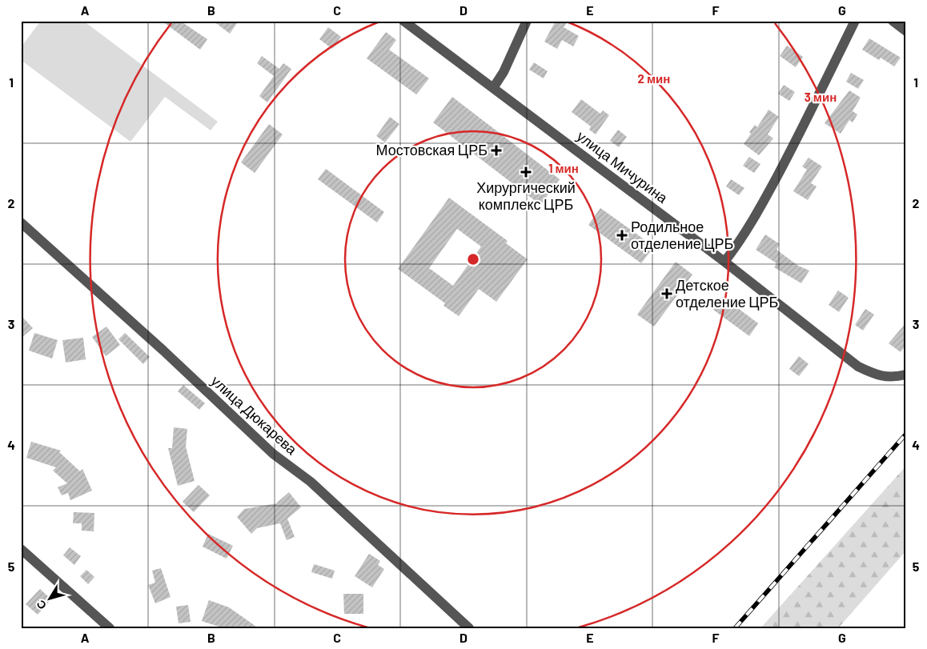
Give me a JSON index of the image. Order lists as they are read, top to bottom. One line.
{"streets":{"street":["улица Мичурина","улица Дюкарева"]},"places":{"health":["Мостовская ЦРБ","Хирургический комплекс ЦРБ","Родильное отделение ЦРБ","Детское отделение ЦРБ"]},"north":"bottom left","grid":{"columns":["A","B","C","D","E","F","G"],"rows":["1","2","3","4","5"]},"rings":["2 мин","3 мин","1 мин"]}
